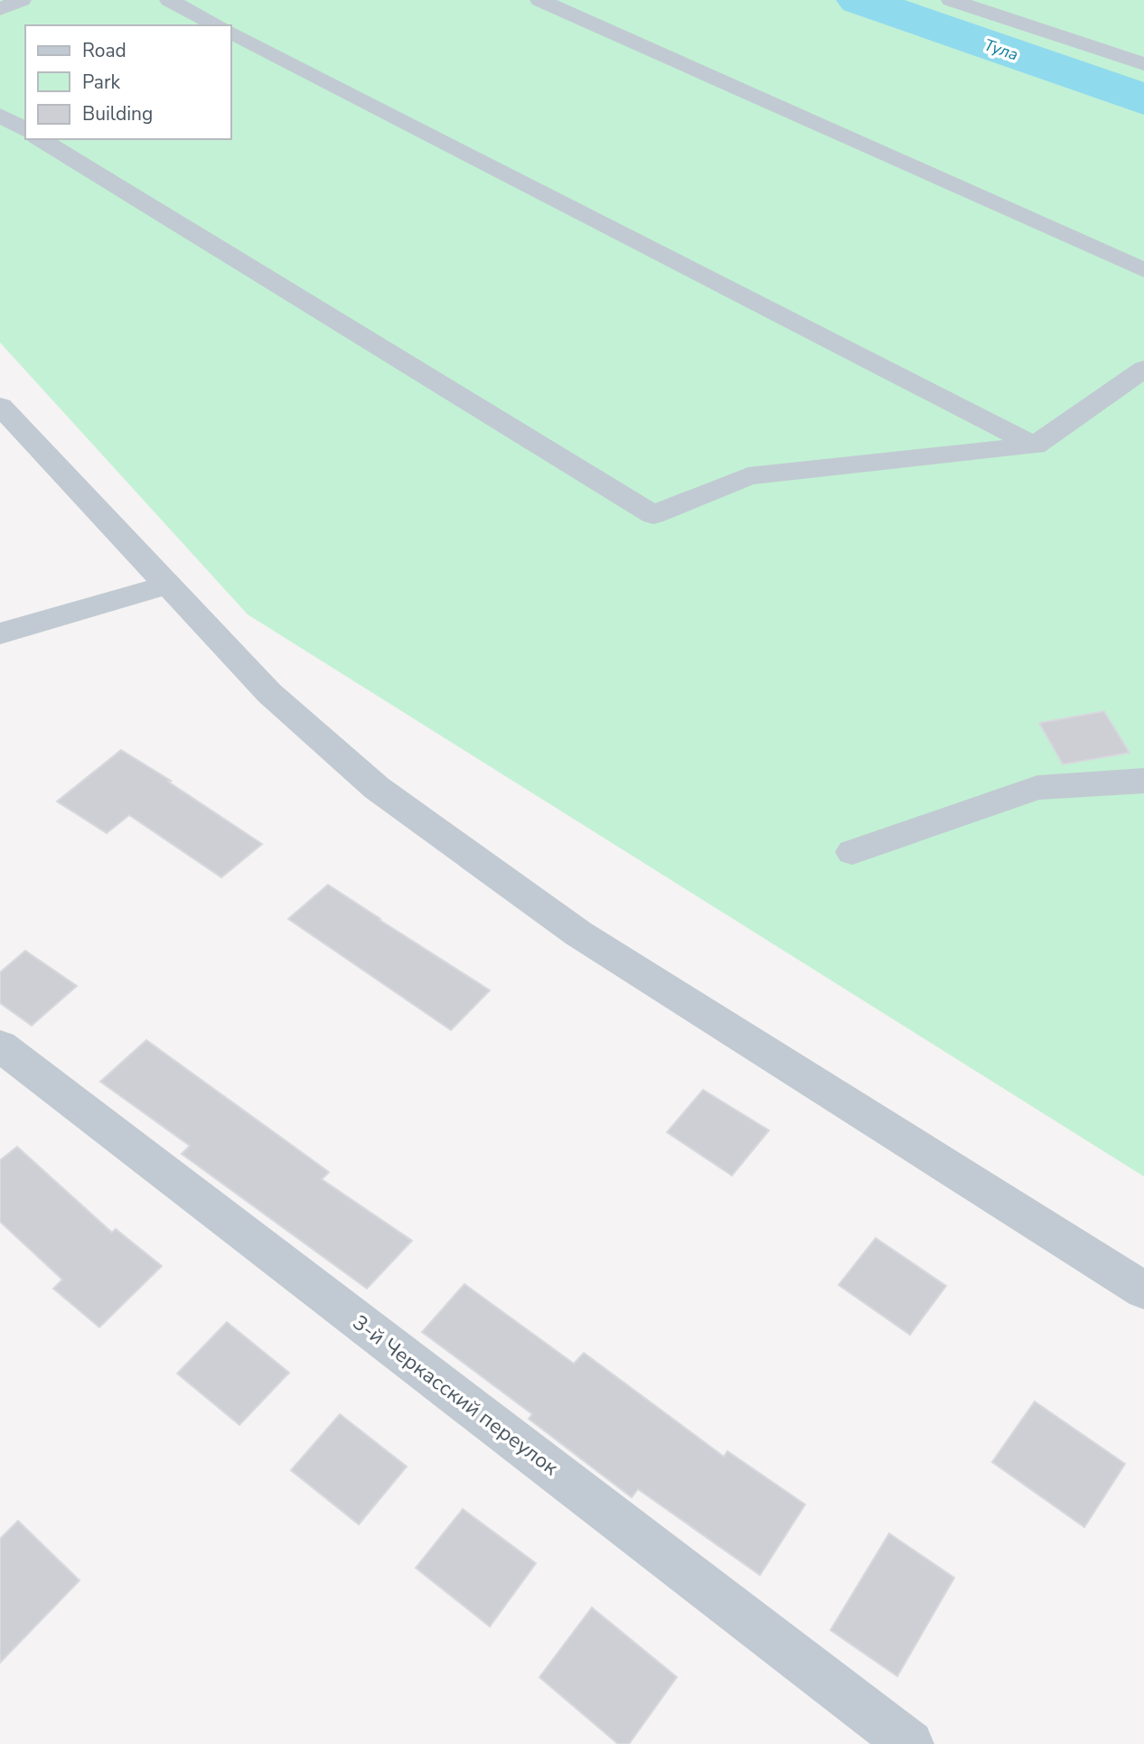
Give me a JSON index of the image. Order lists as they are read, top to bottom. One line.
{"streets":{"street":["3-й Черкасский переулок"]},"water":["Тула"],"legend":["Road","Park","Building"]}
